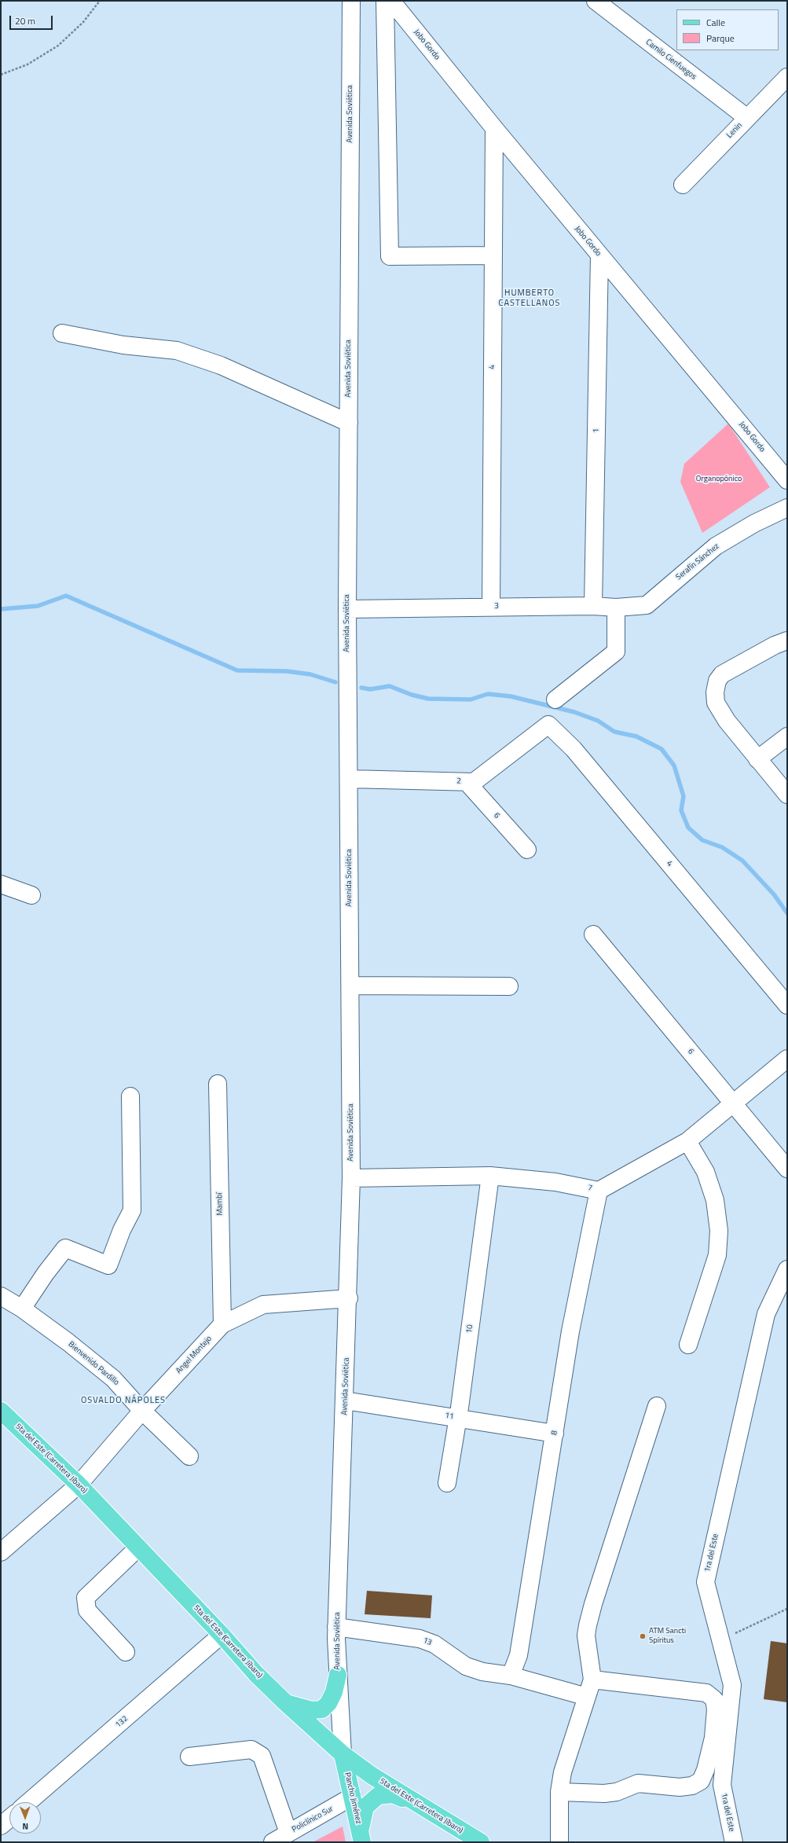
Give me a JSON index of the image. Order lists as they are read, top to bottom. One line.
{"streets":{"main road":["5ta del Este (Carretera Jíbaro)","Pancho Jiménez"],"street":["Jobo Gordo","Camilo Cienfuegos","Avenida Soviética","Lenin","4","1","Serafín Sánchez","3","2","6","7","Mambí","10","Angel Montejo","Bienvenido Pardillo","11","8","1ra del Este","13","132","Policlínico Sur"]},"crossings":[["Jobo Gordo","4"],["Jobo Gordo","1"],["Camilo Cienfuegos","Lenin"],["Avenida Soviética","3"],["Avenida Soviética","2"],["Avenida Soviética","7"],["Avenida Soviética","Angel Montejo"],["Avenida Soviética","11"],["Avenida Soviética","5ta del Este (Carretera Jíbaro)"],["Avenida Soviética","13"],["Avenida Soviética","Pancho Jiménez"],["4","3"],["4","2"],["1","3"],["Serafín Sánchez","3"],["2","6"],["6","7"],["7","10"],["7","8"],["Mambí","Angel Montejo"],["10","11"],["Angel Montejo","Bienvenido Pardillo"],["Angel Montejo","5ta del Este (Carretera Jíbaro)"],["11","8"],["8","13"],["5ta del Este (Carretera Jíbaro)","132"],["5ta del Este (Carretera Jíbaro)","Pancho Jiménez"],["Pancho Jiménez","Policlínico Sur"]],"districts":["HUMBERTO CASTELLANOS","OSVALDO NÁPOLES"],"parks":["Organopónico"],"places":["ATM Sancti Spíritus"],"legend":["Calle","Parque"],"scale_bar":"20 m","north":"bottom"}
